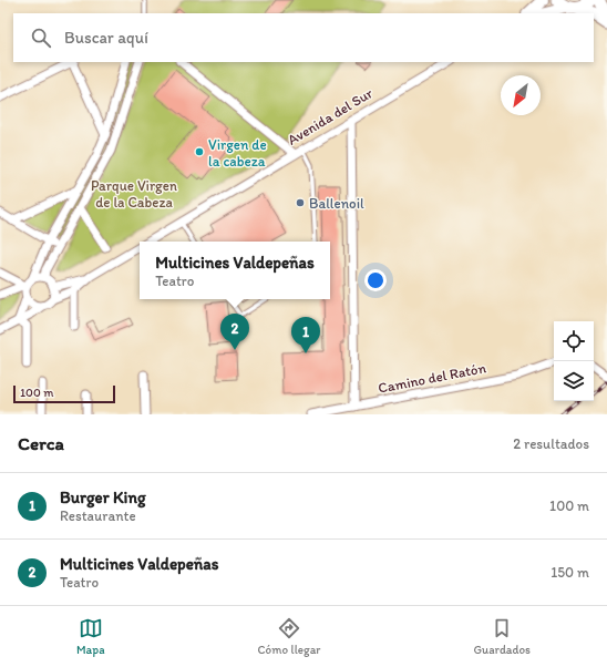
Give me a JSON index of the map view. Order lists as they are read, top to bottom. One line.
{"streets":{"street":["Avenida del Sur","Camino del Ratón"]},"parks":["Parque Virgen de la Cabeza"],"places":["Virgen de la cabeza","Ballenoil"],"scale_bar":"100 m","north":"bottom left","page":{"search":"Buscar aquí","popup":["Multicines Valdepeñas","Teatro"],"pins":["2","1"],"scale":"100 m","heading":["Cerca","2 resultados"],"list":[{"mark":"1","name":"Burger King","note":"Restaurante","value":"100 m"},{"mark":"2","name":"Multicines Valdepeñas","note":"Teatro","value":"150 m"}],"nav":["Mapa","Cómo llegar","Guardados"]}}
